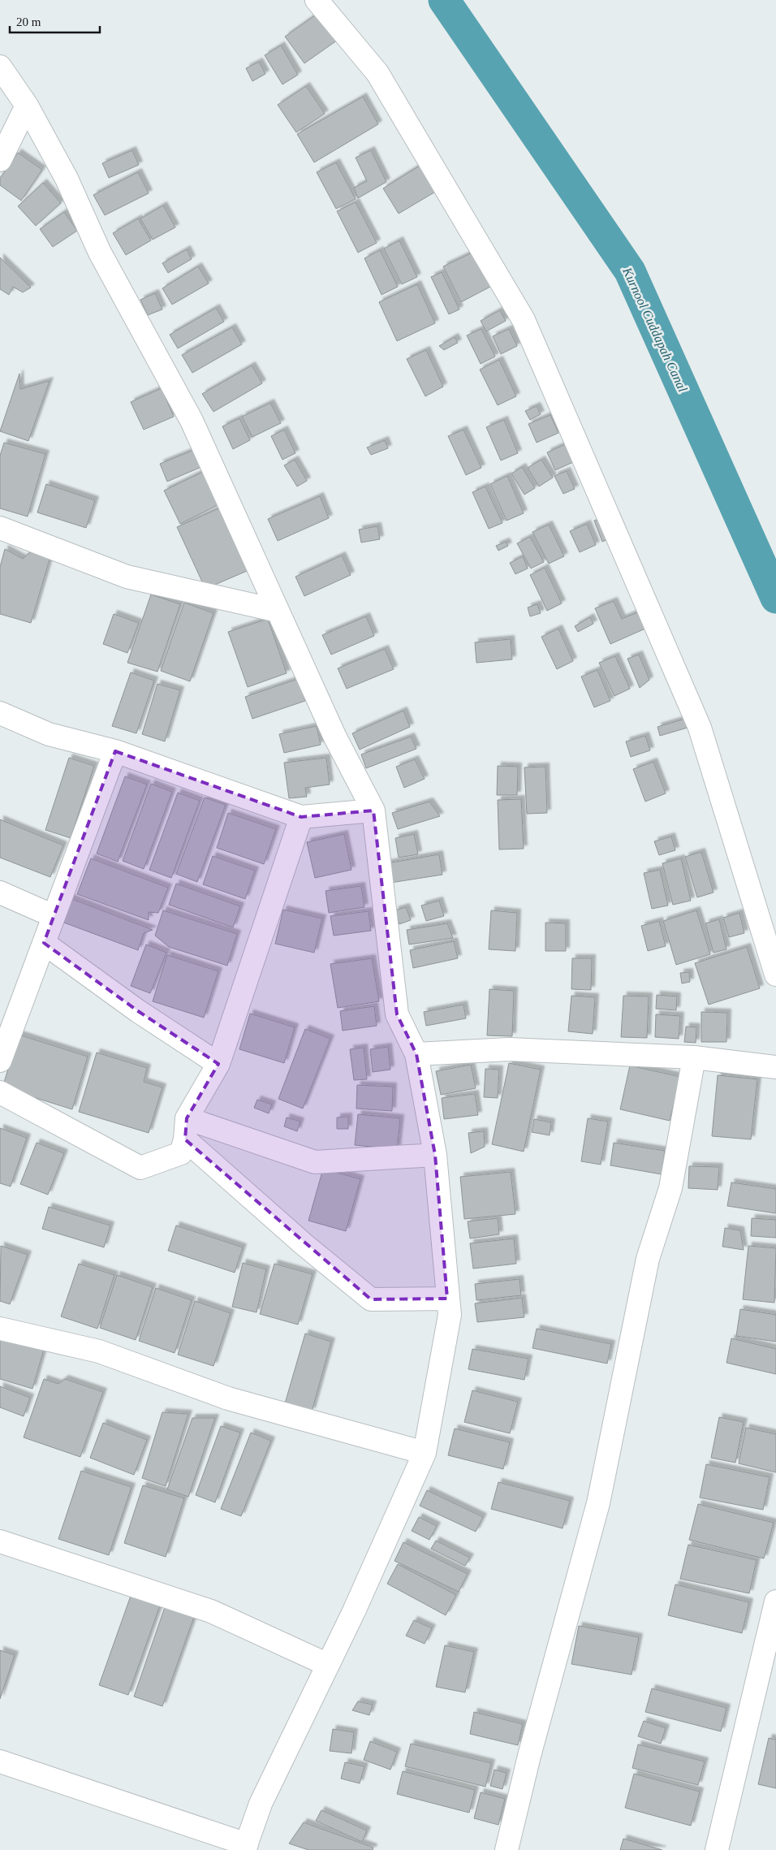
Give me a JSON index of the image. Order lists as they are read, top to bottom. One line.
{"water":["Kurnool Cuddapah Canal"],"scale_bar":"20 m"}
